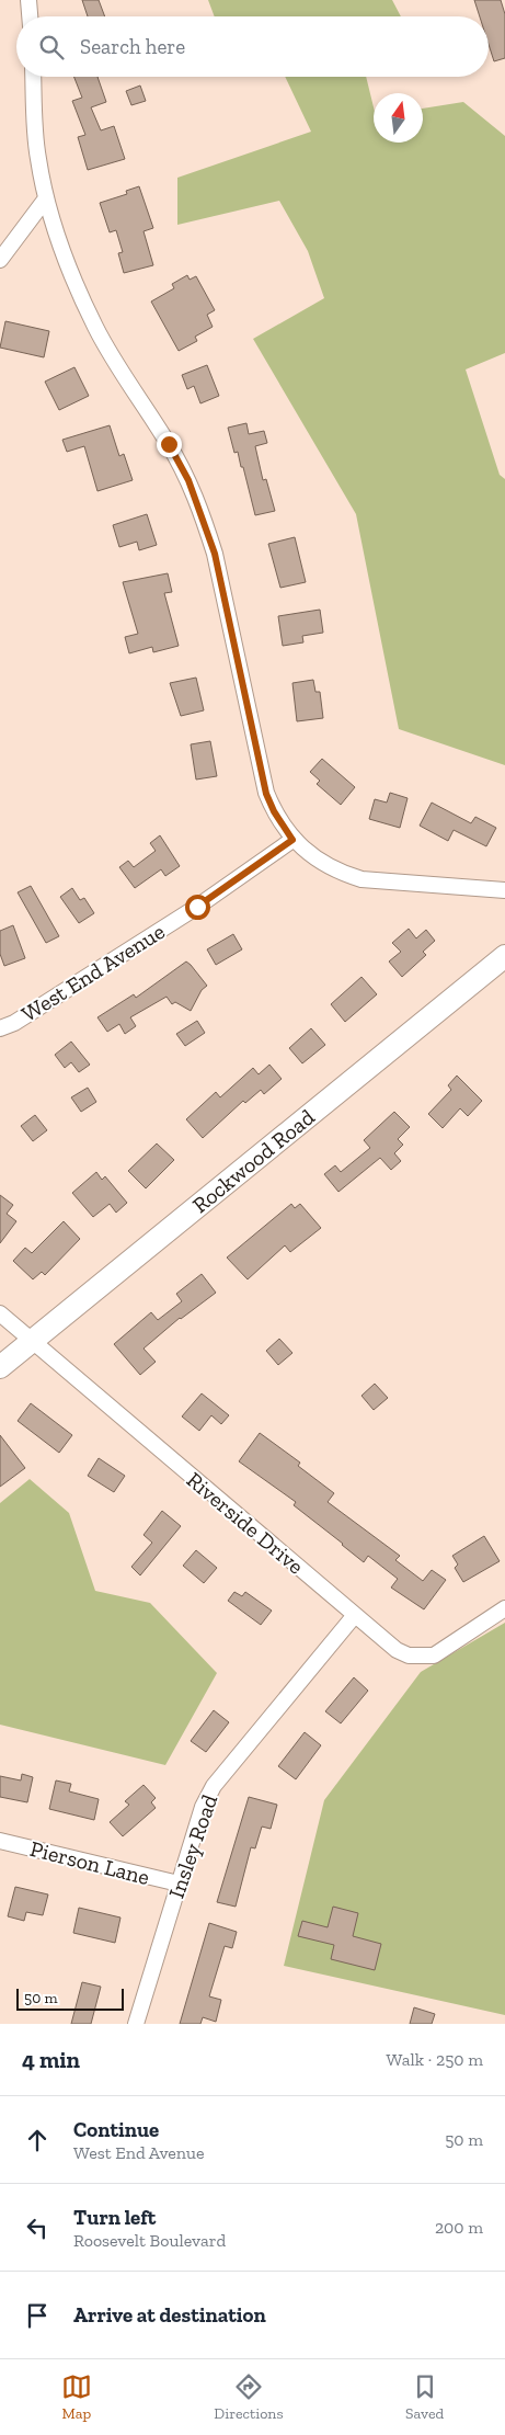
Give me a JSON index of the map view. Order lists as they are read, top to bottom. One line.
{"streets":{"street":["West End Avenue","Rockwood Road","Riverside Drive","Insley Road","Pierson Lane"]},"crossings":[["Rockwood Road","Riverside Drive"],["Riverside Drive","Insley Road"],["Insley Road","Pierson Lane"]],"scale_bar":"50 m","north":"top","page":{"search":"Search here","scale":"50 m","heading":["4 min","Walk · 250 m"],"list":[["Continue","West End Avenue","50 m"],["Turn left","Roosevelt Boulevard","200 m"],"Arrive at destination"],"nav":["Map","Directions","Saved"]}}
